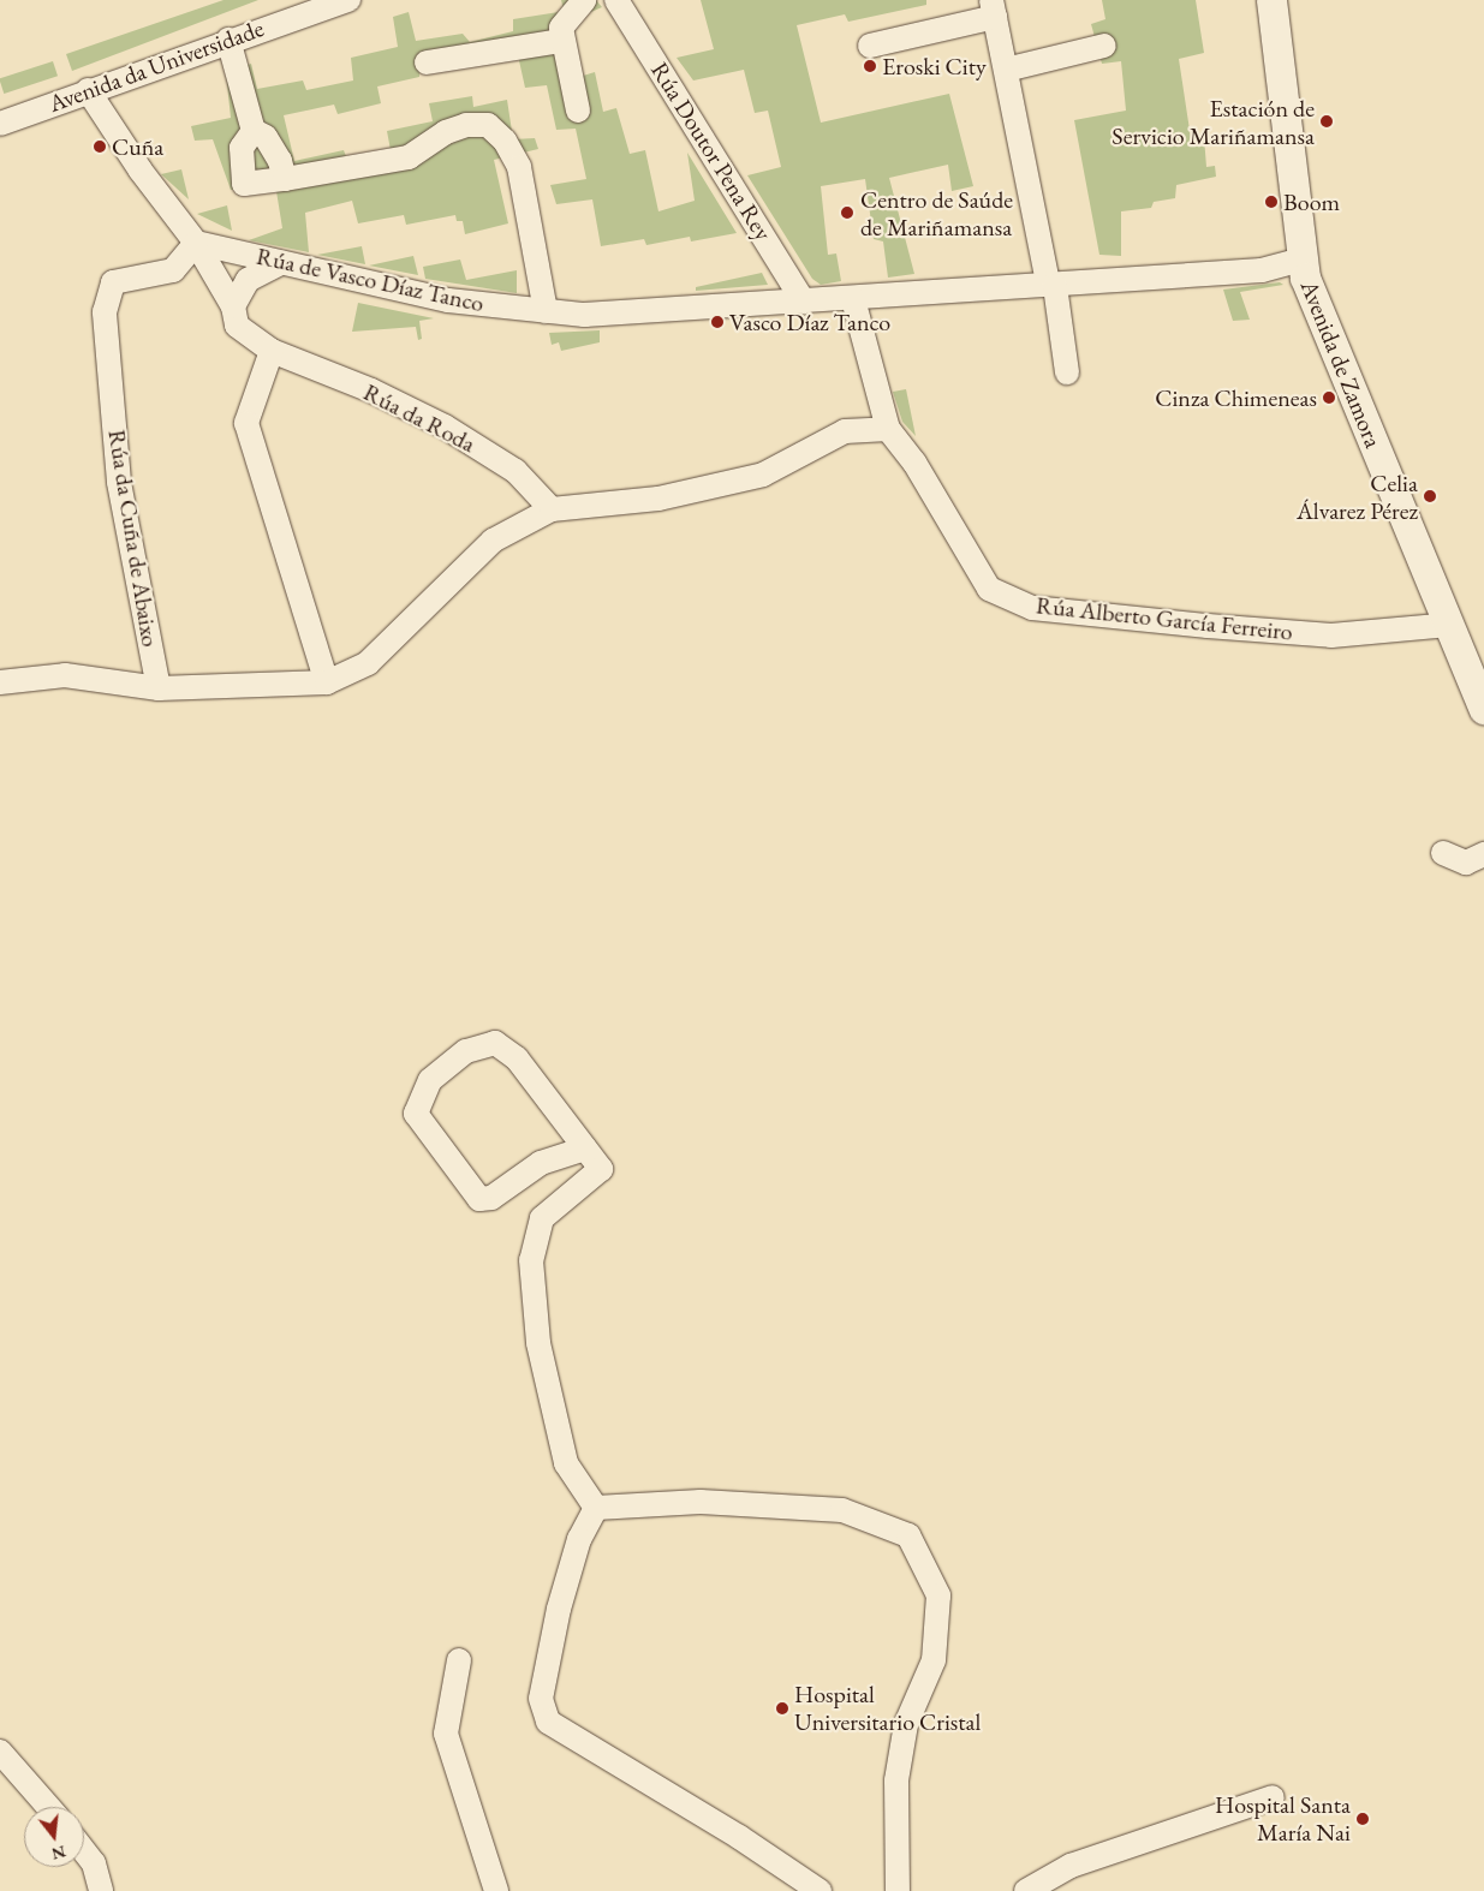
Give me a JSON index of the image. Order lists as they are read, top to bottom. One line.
{"streets":{"street":["Avenida da Universidade","Rúa Doutor Pena Rey","Rúa de Vasco Díaz Tanco","Avenida de Zamora","Rúa da Roda","Rúa da Cuña de Abaixo","Rúa Alberto García Ferreiro"]},"crossings":[["Rúa Doutor Pena Rey","Rúa de Vasco Díaz Tanco"],["Rúa de Vasco Díaz Tanco","Avenida de Zamora"],["Rúa de Vasco Díaz Tanco","Rúa da Roda"],["Rúa de Vasco Díaz Tanco","Rúa da Cuña de Abaixo"],["Rúa de Vasco Díaz Tanco","Rúa Alberto García Ferreiro"],["Avenida de Zamora","Rúa Alberto García Ferreiro"],["Rúa da Roda","Rúa da Cuña de Abaixo"]],"places":["Eroski City","Estación de Servicio Mariñamansa","Cuña","Boom","Centro de Saúde de Mariñamansa","Vasco Díaz Tanco","Cinza Chimeneas","Celia Álvarez Pérez","Hospital Universitario Cristal","Hospital Santa María Nai"],"north":"bottom"}
